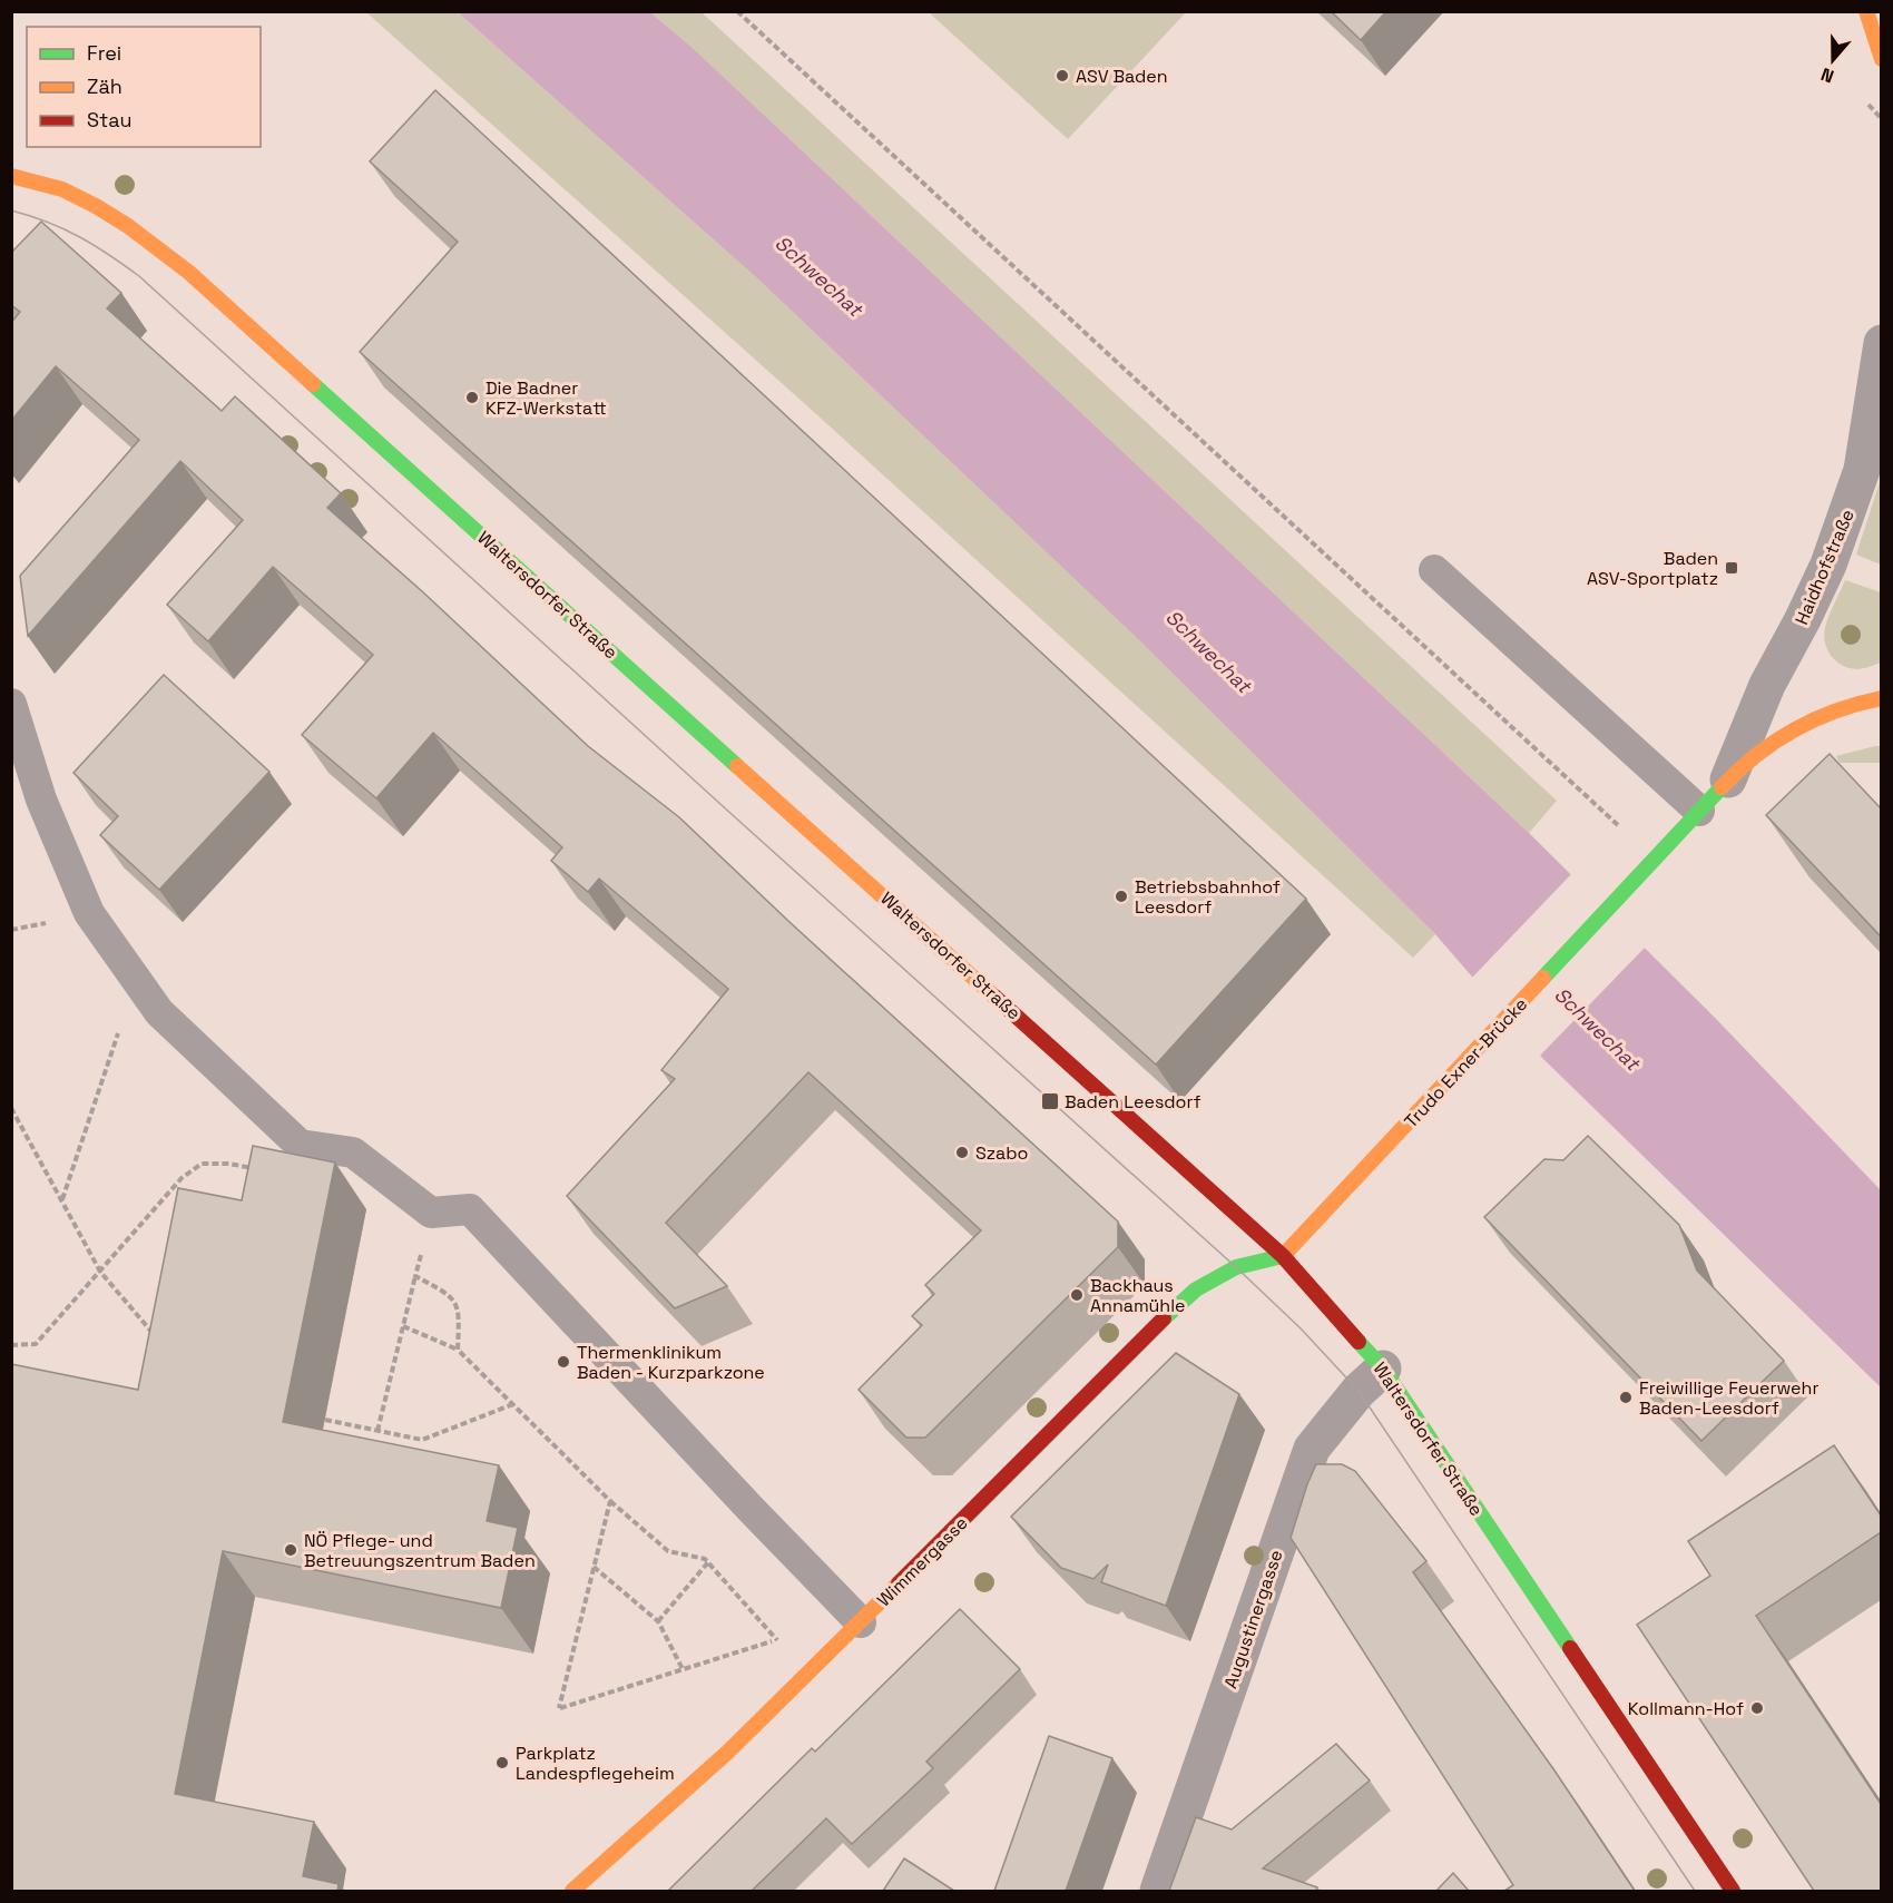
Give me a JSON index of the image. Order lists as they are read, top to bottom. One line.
{"streets":{"street":["Haidhofstraße","Waltersdorfer Straße","Trudo Exner-Brücke","Wimmergasse","Augustinergasse"]},"crossings":[["Haidhofstraße","Trudo Exner-Brücke"],["Waltersdorfer Straße","Trudo Exner-Brücke"],["Waltersdorfer Straße","Wimmergasse"],["Waltersdorfer Straße","Augustinergasse"],["Trudo Exner-Brücke","Wimmergasse"]],"water":["Schwechat"],"places":{"other":["ASV Baden","Die Badner KFZ-Werkstatt","Betriebsbahnhof Leesdorf","Szabo","Backhaus Annamühle","Thermenklinikum Baden - Kurzparkzone","Freiwillige Feuerwehr Baden-Leesdorf","NÖ Pflege- und Betreuungszentrum Baden","Kollmann-Hof","Parkplatz Landespflegeheim"],"transit":["Baden ASV-Sportplatz","Baden Leesdorf"]},"legend":["Frei","Zäh","Stau"],"north":"bottom"}
